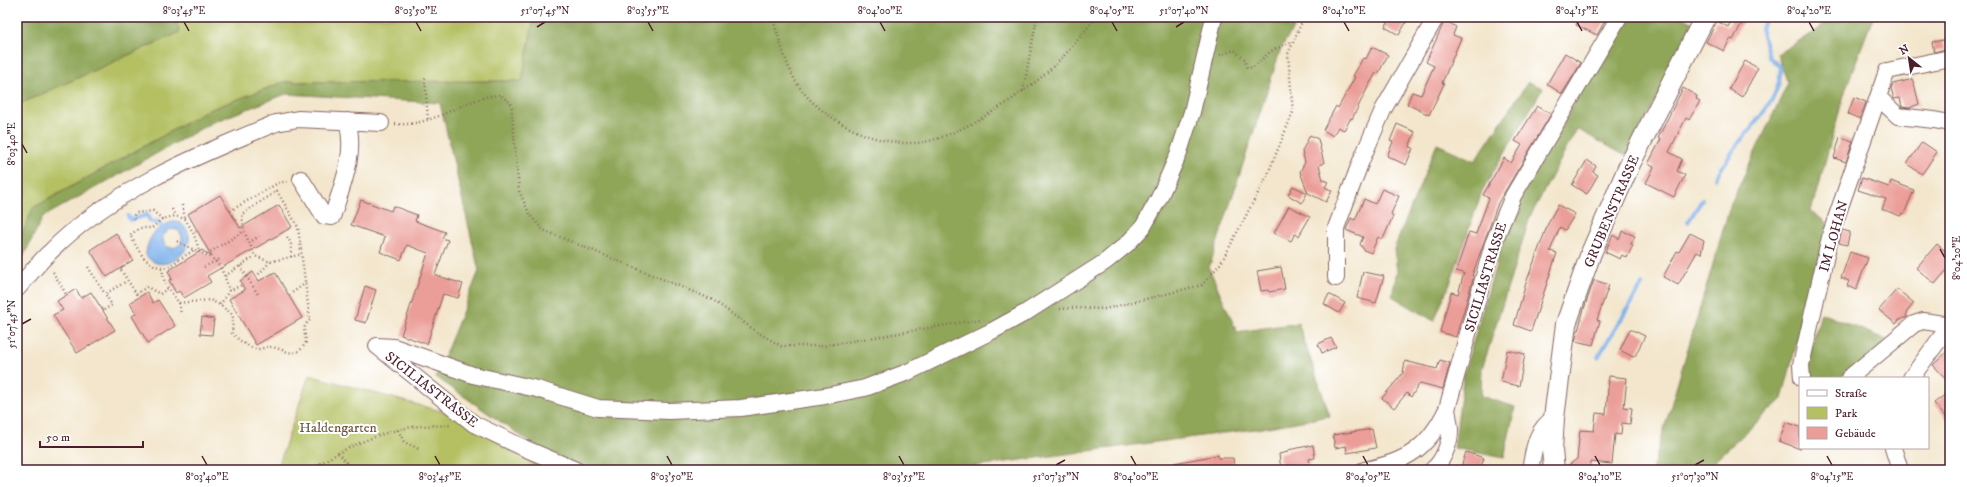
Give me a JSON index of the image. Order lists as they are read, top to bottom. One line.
{"streets":{"main road":["GRUBENSTRASSE"],"street":["IM LOHAN","SICILIASTRASSE"]},"parks":["Haldengarten"],"legend":["Straße","Park","Gebäude"],"scale_bar":"50 m","north":"top left","coordinates":["8°03'45\"E","8°03'50\"E","51°07'45\"N","8°03'55\"E","8°04'00\"E","8°04'05\"E","51°07'40\"N","8°04'10\"E","8°04'15\"E","8°04'20\"E","8°03'40\"E","51°07'35\"N","51°07'30\"N"]}
